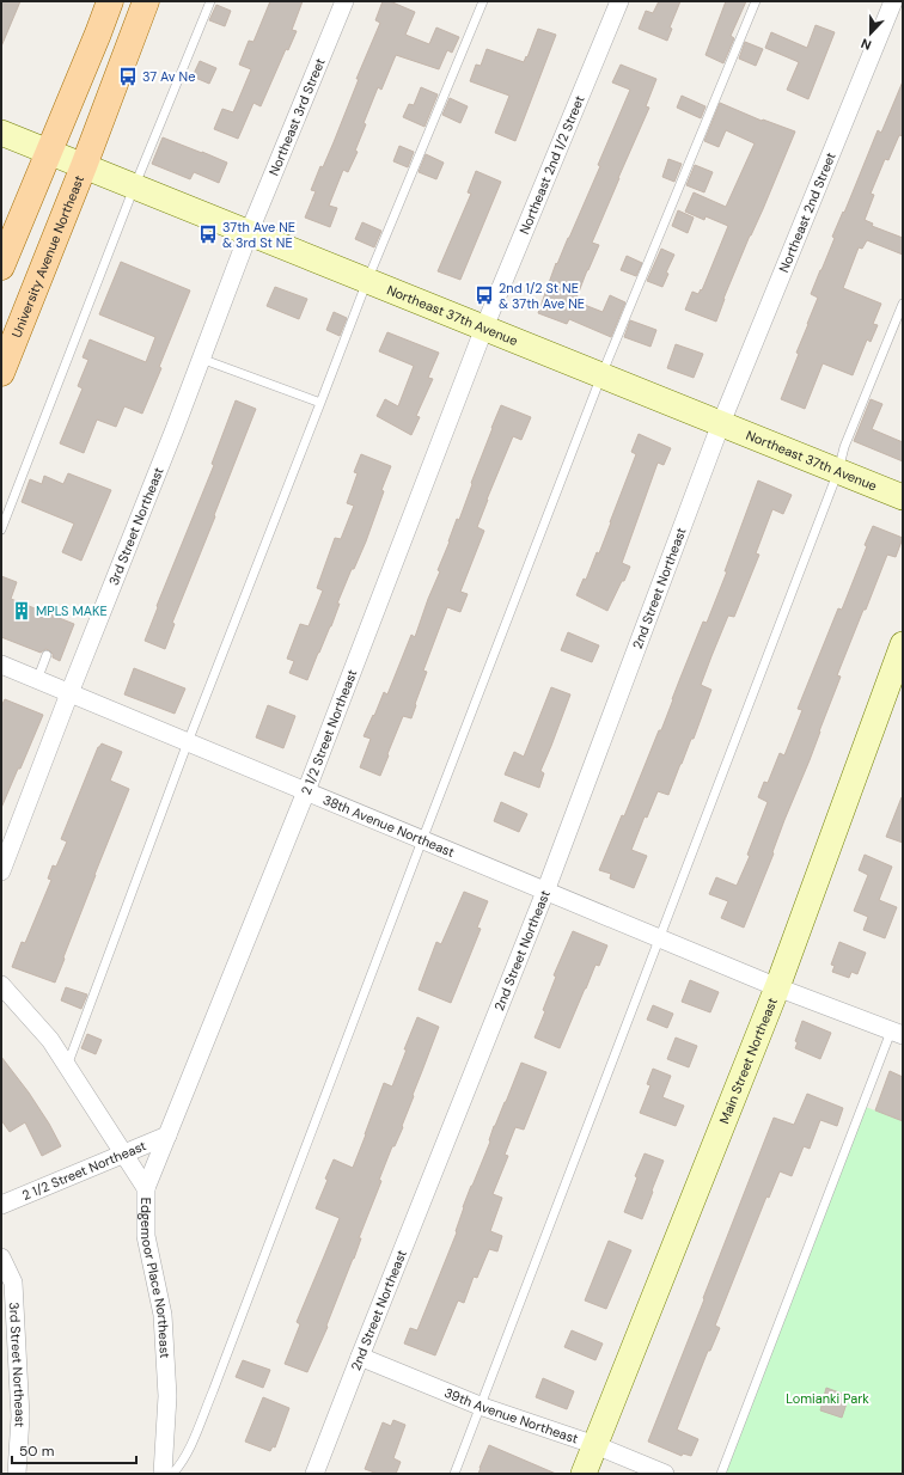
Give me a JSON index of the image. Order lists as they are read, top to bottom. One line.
{"streets":{"main road":["University Avenue Northeast"],"street":["Northeast 3rd Street","Northeast 2nd 1/2 Street","Northeast 2nd Street","Northeast 37th Avenue","3rd Street Northeast","2nd Street Northeast","2 1/2 Street Northeast","38th Avenue Northeast","Main Street Northeast","Edgemoor Place Northeast","39th Avenue Northeast"]},"crossings":[["Northeast 3rd Street","Northeast 37th Avenue"],["Northeast 3rd Street","3rd Street Northeast"],["Northeast 2nd 1/2 Street","Northeast 37th Avenue"],["Northeast 2nd 1/2 Street","2 1/2 Street Northeast"],["Northeast 2nd Street","Northeast 37th Avenue"],["Northeast 2nd Street","2nd Street Northeast"],["University Avenue Northeast","Northeast 37th Avenue"],["Northeast 37th Avenue","3rd Street Northeast"],["Northeast 37th Avenue","2nd Street Northeast"],["Northeast 37th Avenue","2 1/2 Street Northeast"],["3rd Street Northeast","38th Avenue Northeast"],["2nd Street Northeast","38th Avenue Northeast"],["2nd Street Northeast","39th Avenue Northeast"],["2 1/2 Street Northeast","38th Avenue Northeast"],["2 1/2 Street Northeast","Edgemoor Place Northeast"],["38th Avenue Northeast","Main Street Northeast"],["Main Street Northeast","39th Avenue Northeast"]],"parks":["Lomianki Park"],"places":{"bus stop":["37 Av Ne","37th Ave NE & 3rd St NE","2nd 1/2 St NE & 37th Ave NE"],"building":["MPLS MAKE"]},"scale_bar":"50 m","north":"bottom"}
